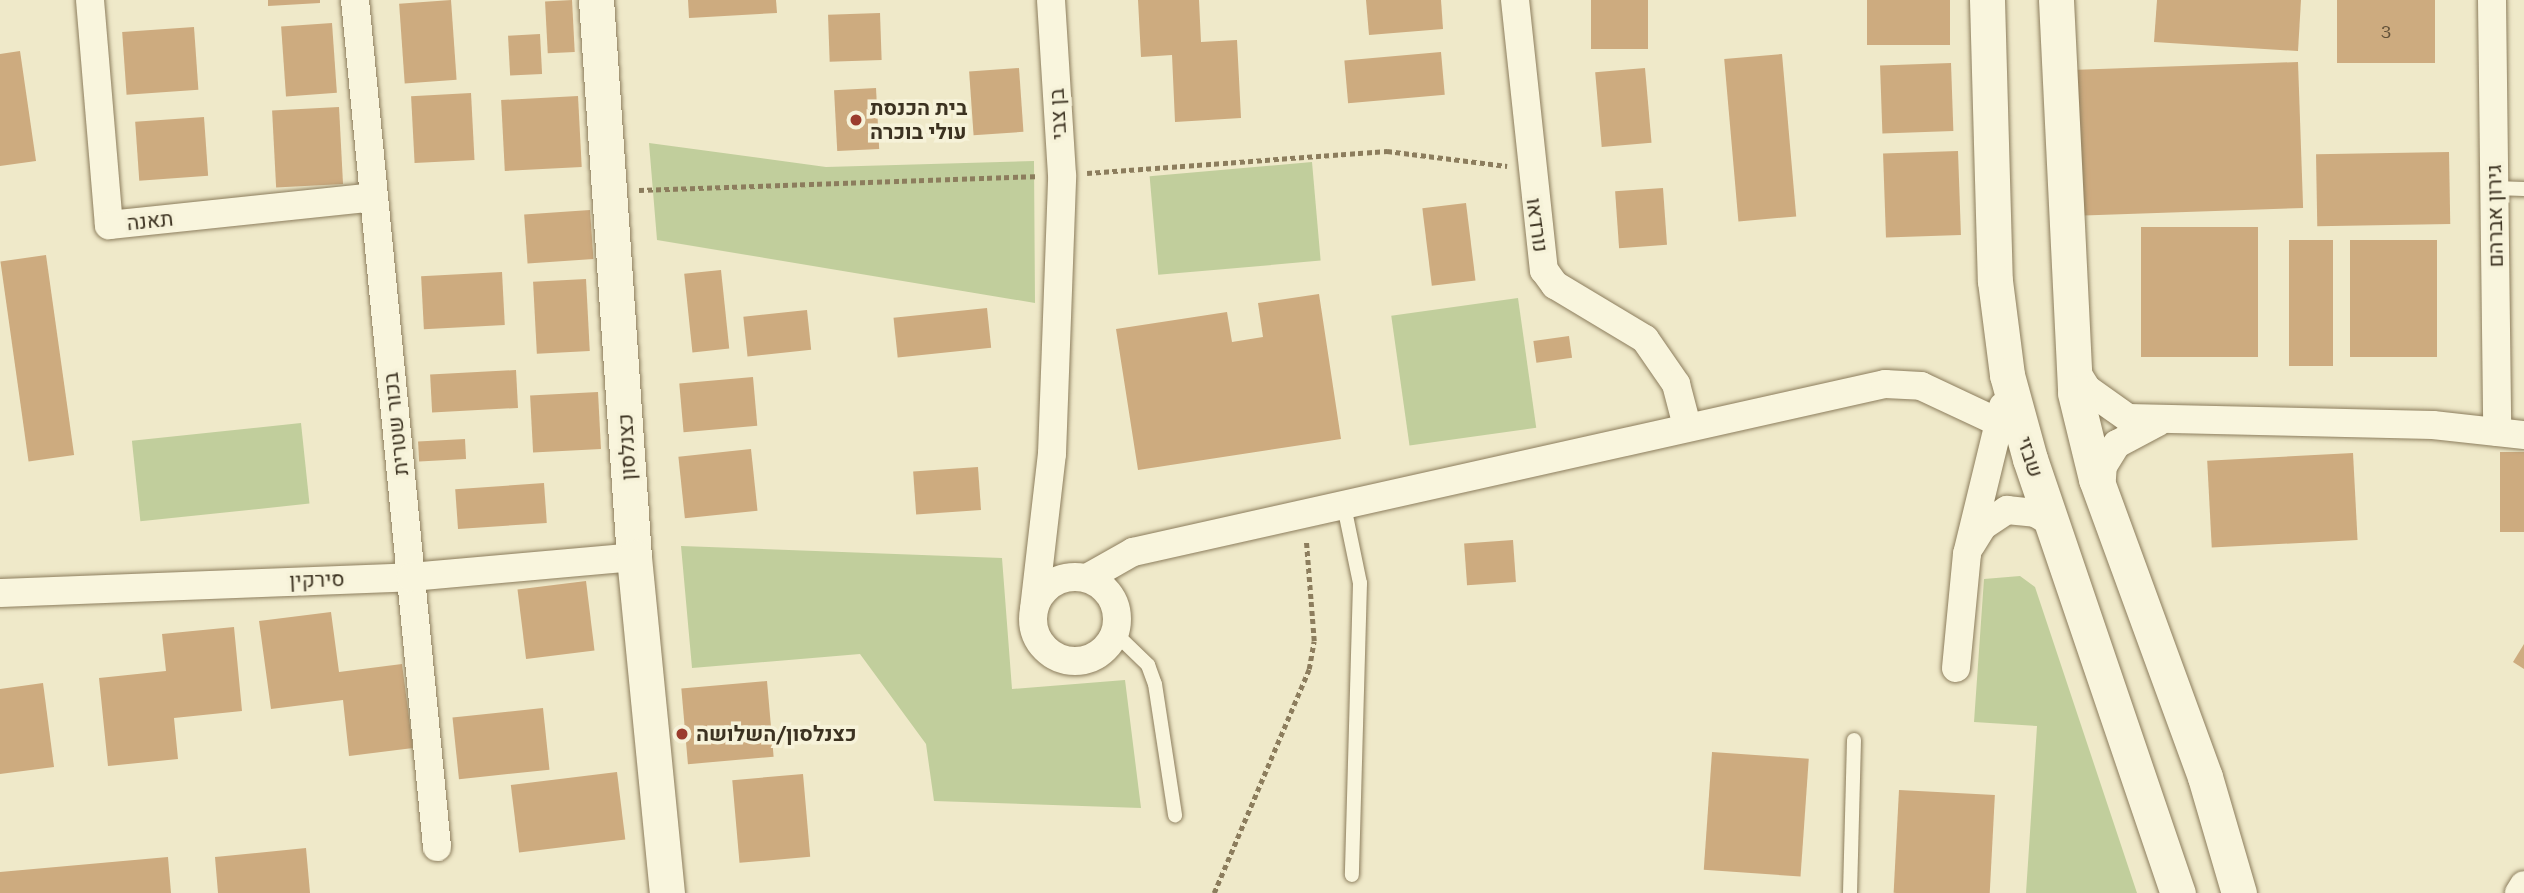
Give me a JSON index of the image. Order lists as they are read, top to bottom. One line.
{"streets":{"street":["בן צבי","גירון אברהם","תאנה","נורדאו","בכור שטרית","כצנלסון","שבזי","סירקין"]},"crossings":[["תאנה","בכור שטרית"],["בכור שטרית","סירקין"],["כצנלסון","סירקין"]],"places":["בית הכנסת עולי בוכרה","כצנלסון/השלושה"],"house_numbers":["3"]}
